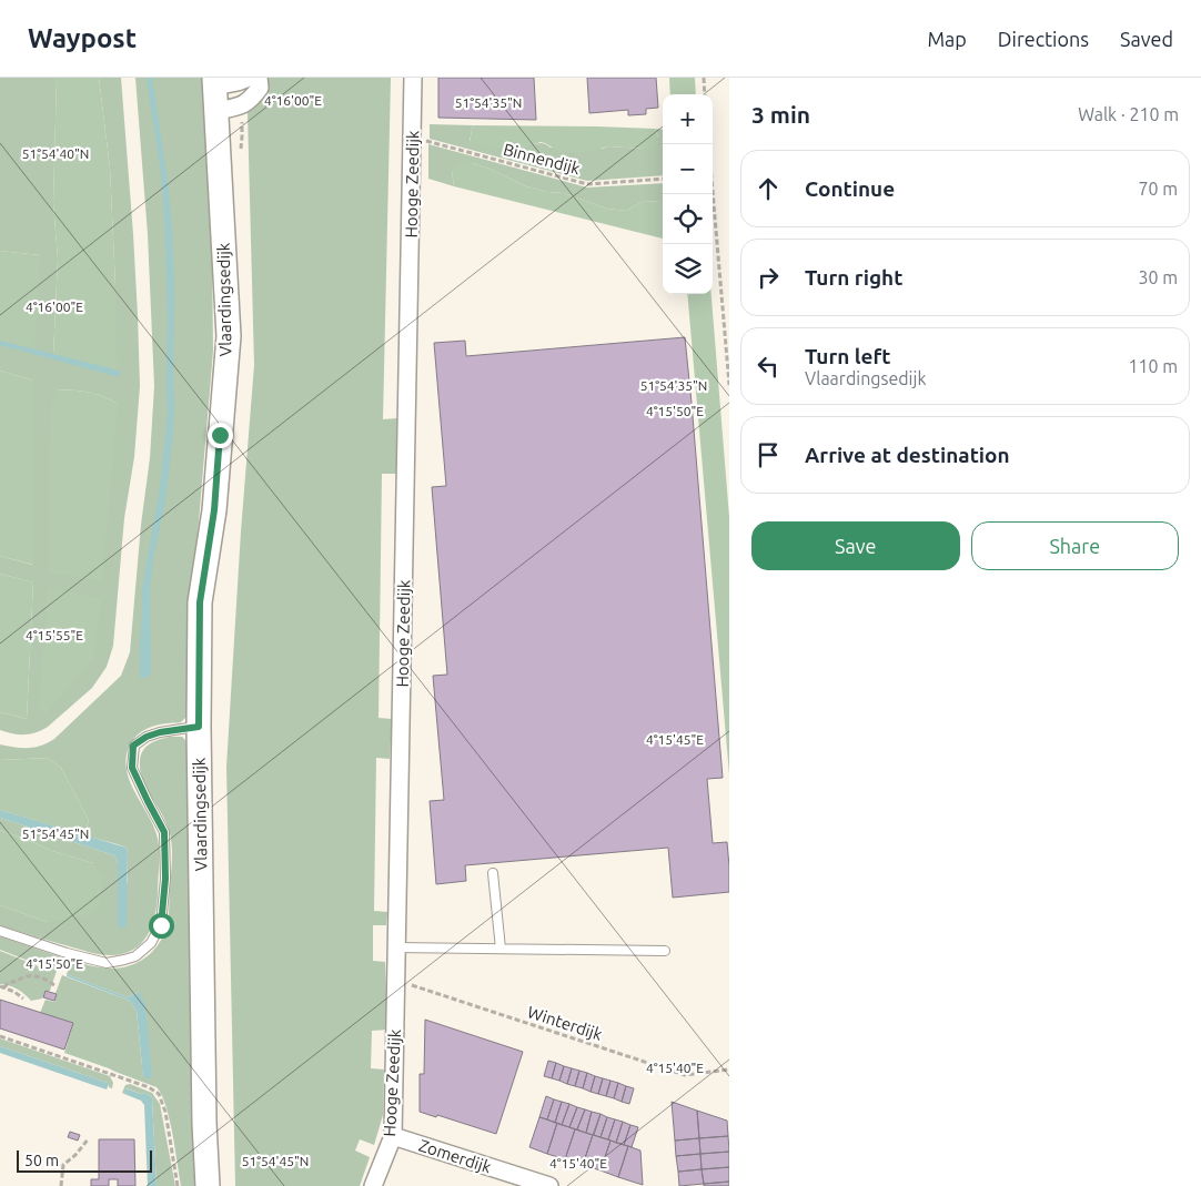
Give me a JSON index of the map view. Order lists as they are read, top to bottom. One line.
{"streets":{"street":["Hooge Zeedijk","Vlaardingsedijk","Zomerdijk"],"path":["Binnendijk","Winterdijk"]},"crossings":[["Binnendijk","Hooge Zeedijk"],["Hooge Zeedijk","Winterdijk"],["Hooge Zeedijk","Zomerdijk"]],"scale_bar":"50 m","page":{"header":"Waypost","nav":["Map","Directions","Saved"],"heading":["3 min","Walk · 210 m"],"map_buttons":["+","−"],"list":[["Continue","70 m"],["Turn right","30 m"],["Turn left","Vlaardingsedijk","110 m"],"Arrive at destination"],"buttons":["Save","Share"],"scale":"50 m"},"coordinates":["4°16'00\"E","51°54'35\"N","51°54'40\"N","4°15'50\"E","4°15'55\"E","4°15'45\"E","51°54'45\"N","4°15'40\"E"]}
